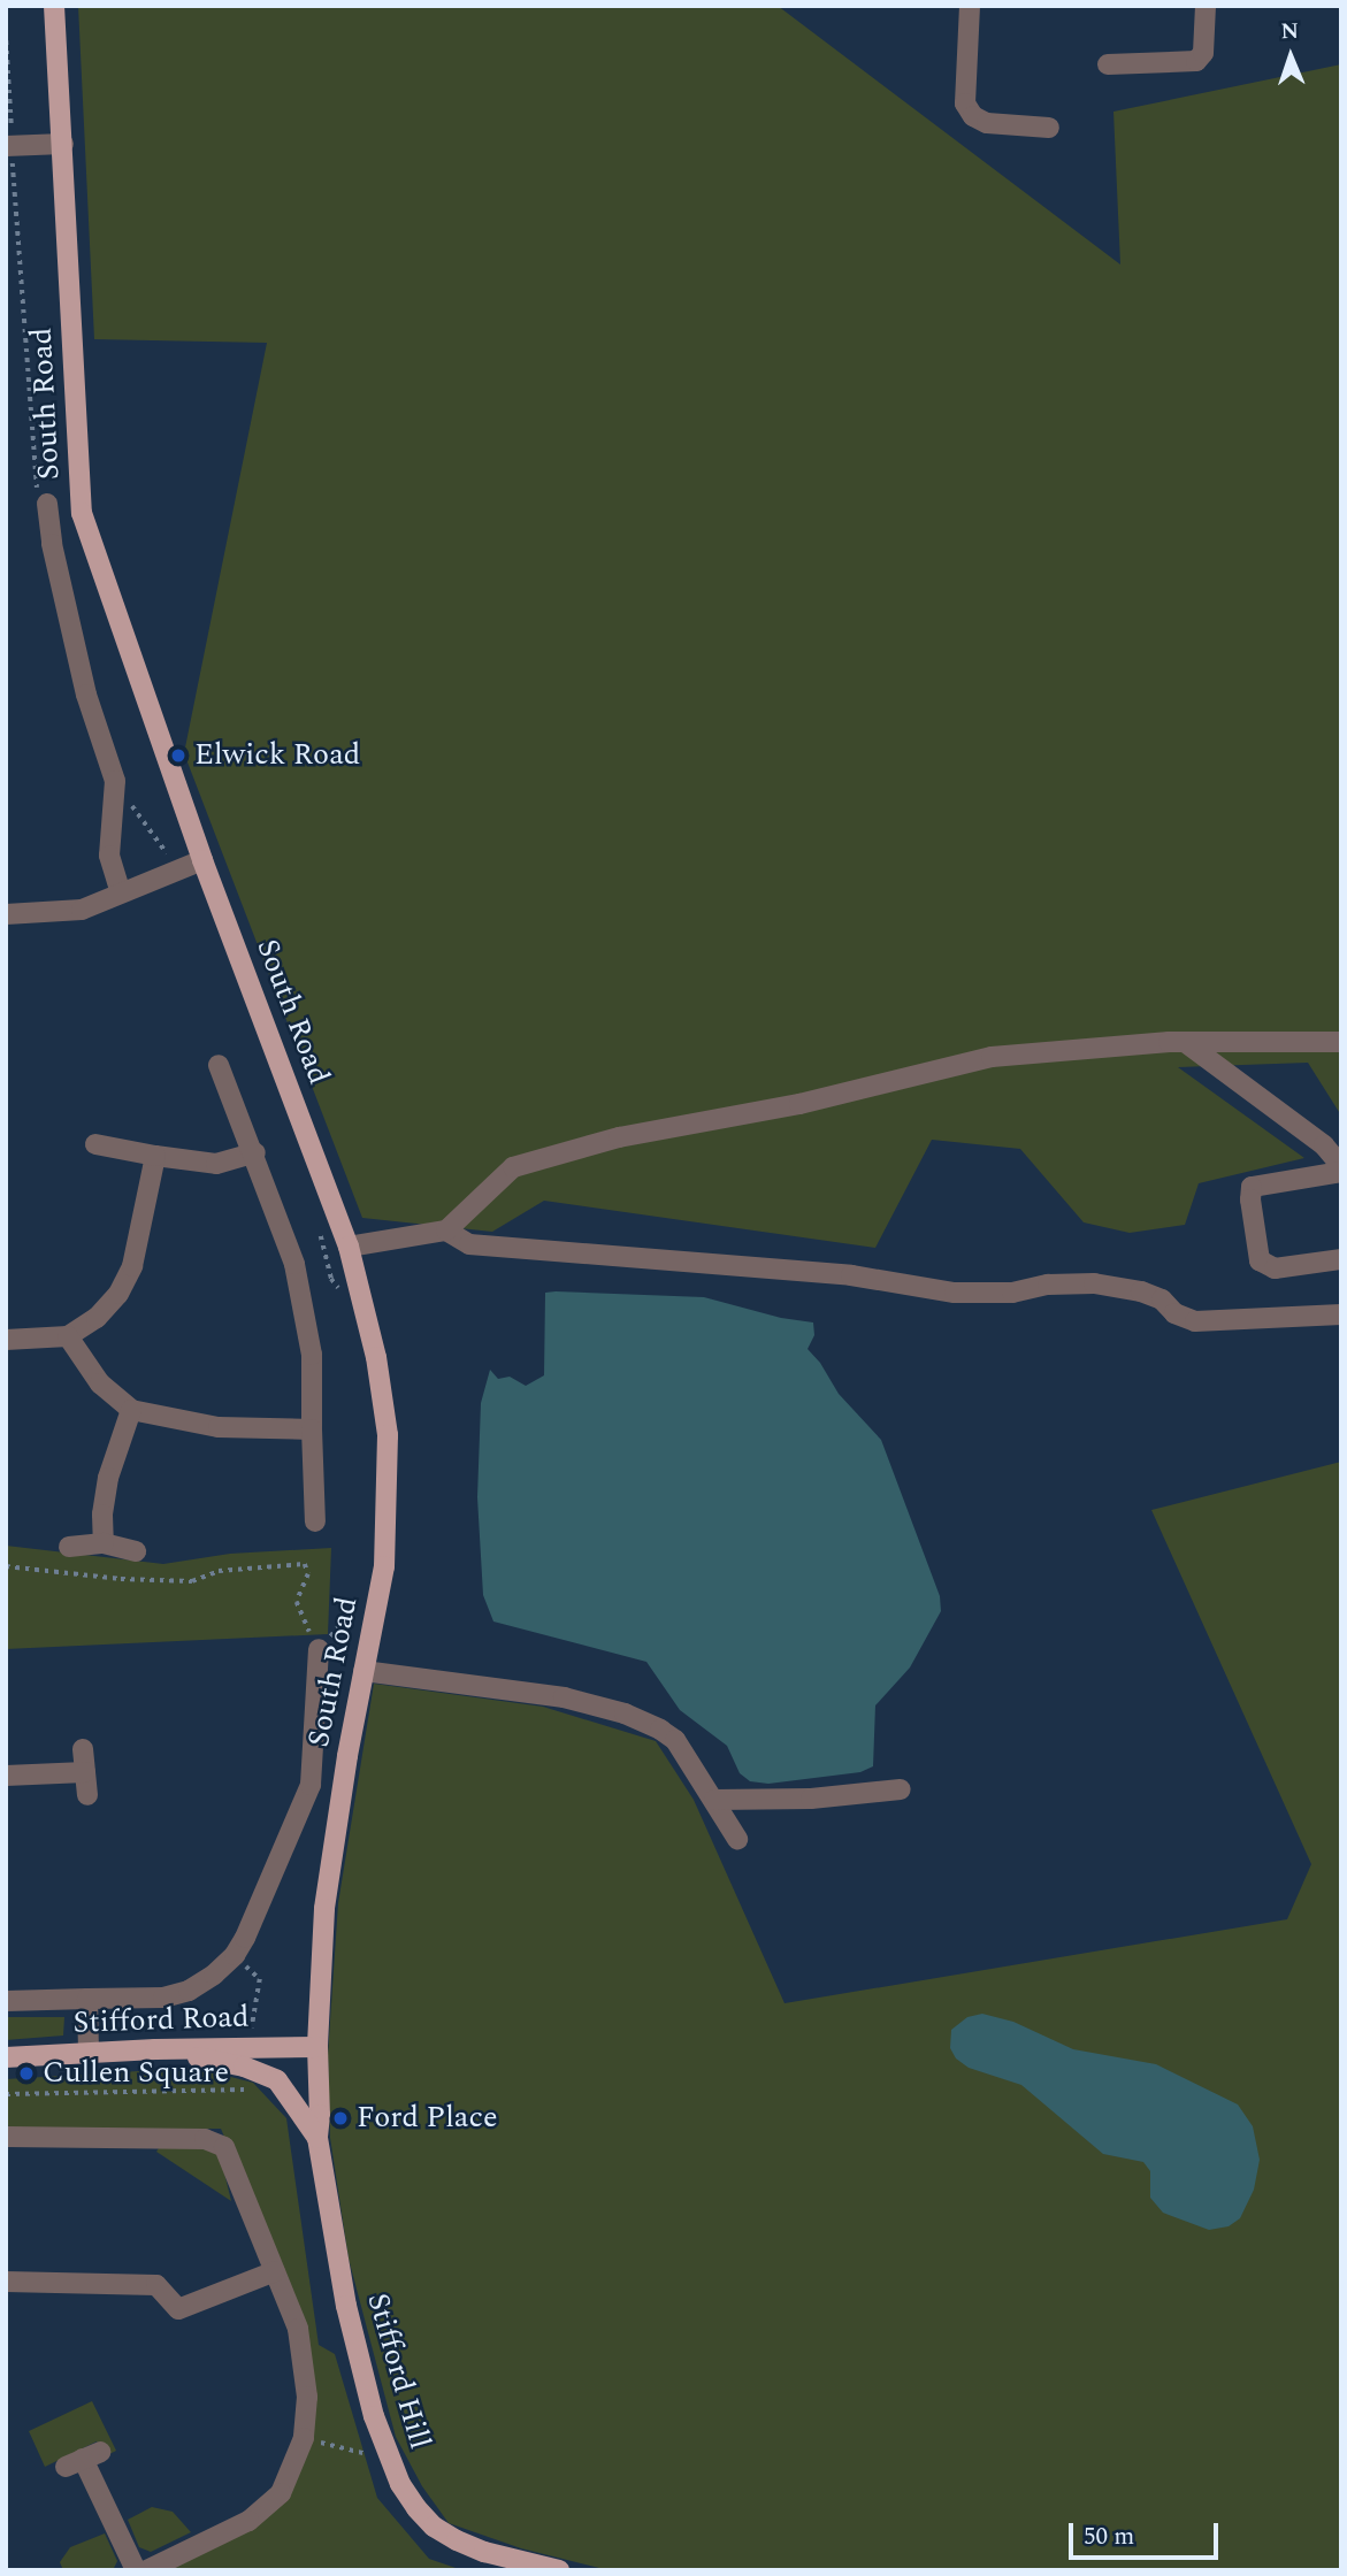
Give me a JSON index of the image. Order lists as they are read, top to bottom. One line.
{"streets":{"main road":["South Road","Stifford Road","Stifford Hill"]},"crossings":[["South Road","Stifford Road"],["South Road","Stifford Hill"],["Stifford Road","Stifford Hill"]],"places":["Elwick Road","Cullen Square","Ford Place"],"scale_bar":"50 m","north":"top"}
